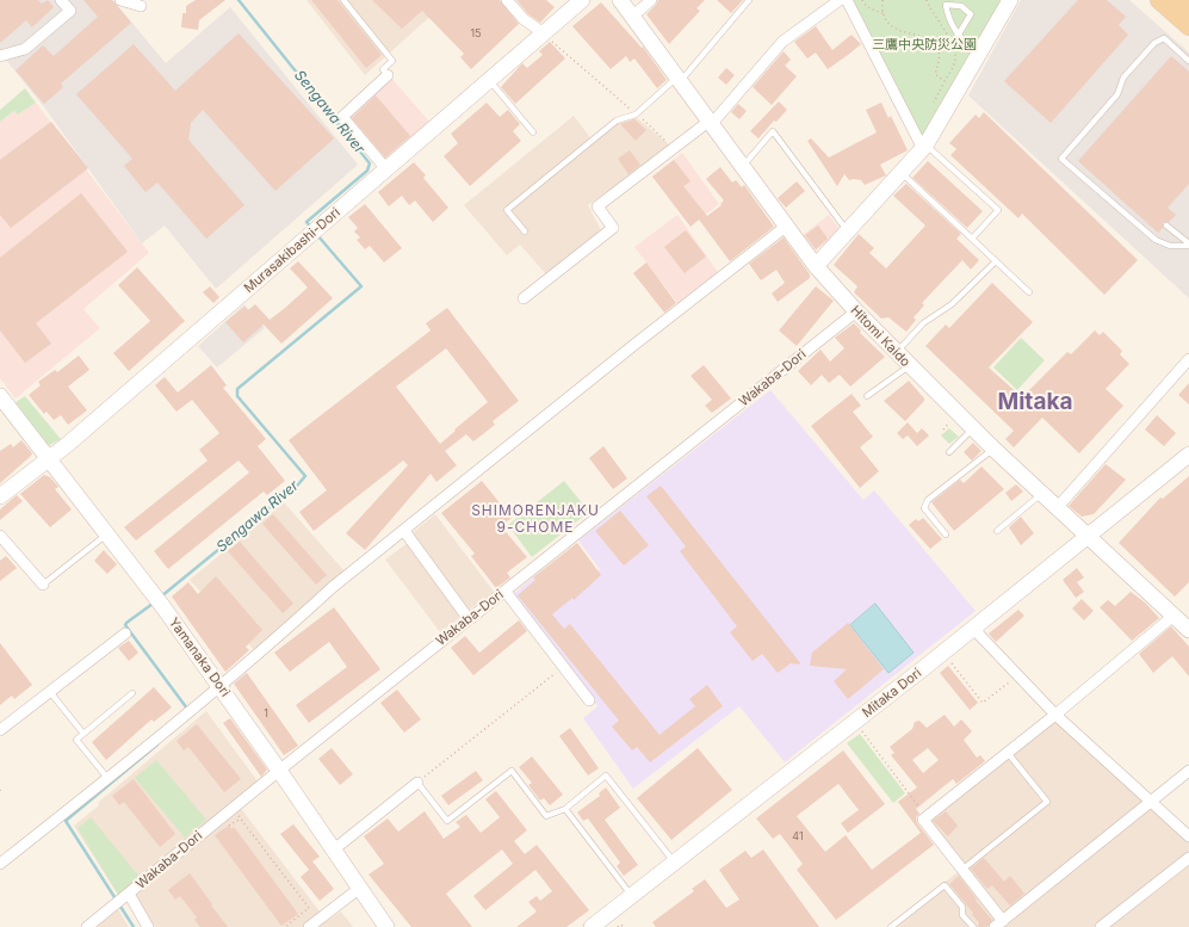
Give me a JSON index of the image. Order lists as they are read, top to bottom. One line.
{"streets":{"street":["Murasakibashi-Dori","Hitomi Kaido","Wakaba-Dori","Yamanaka Dori","Mitaka Dori"]},"crossings":[["Murasakibashi-Dori","Yamanaka Dori"],["Hitomi Kaido","Wakaba-Dori"],["Hitomi Kaido","Mitaka Dori"],["Wakaba-Dori","Yamanaka Dori"]],"districts":["Mitaka","SHIMORENJAKU 9-CHOME"],"water":["Sengawa River"],"parks":["三鷹中央防災公園"],"house_numbers":["15","1","41"]}
